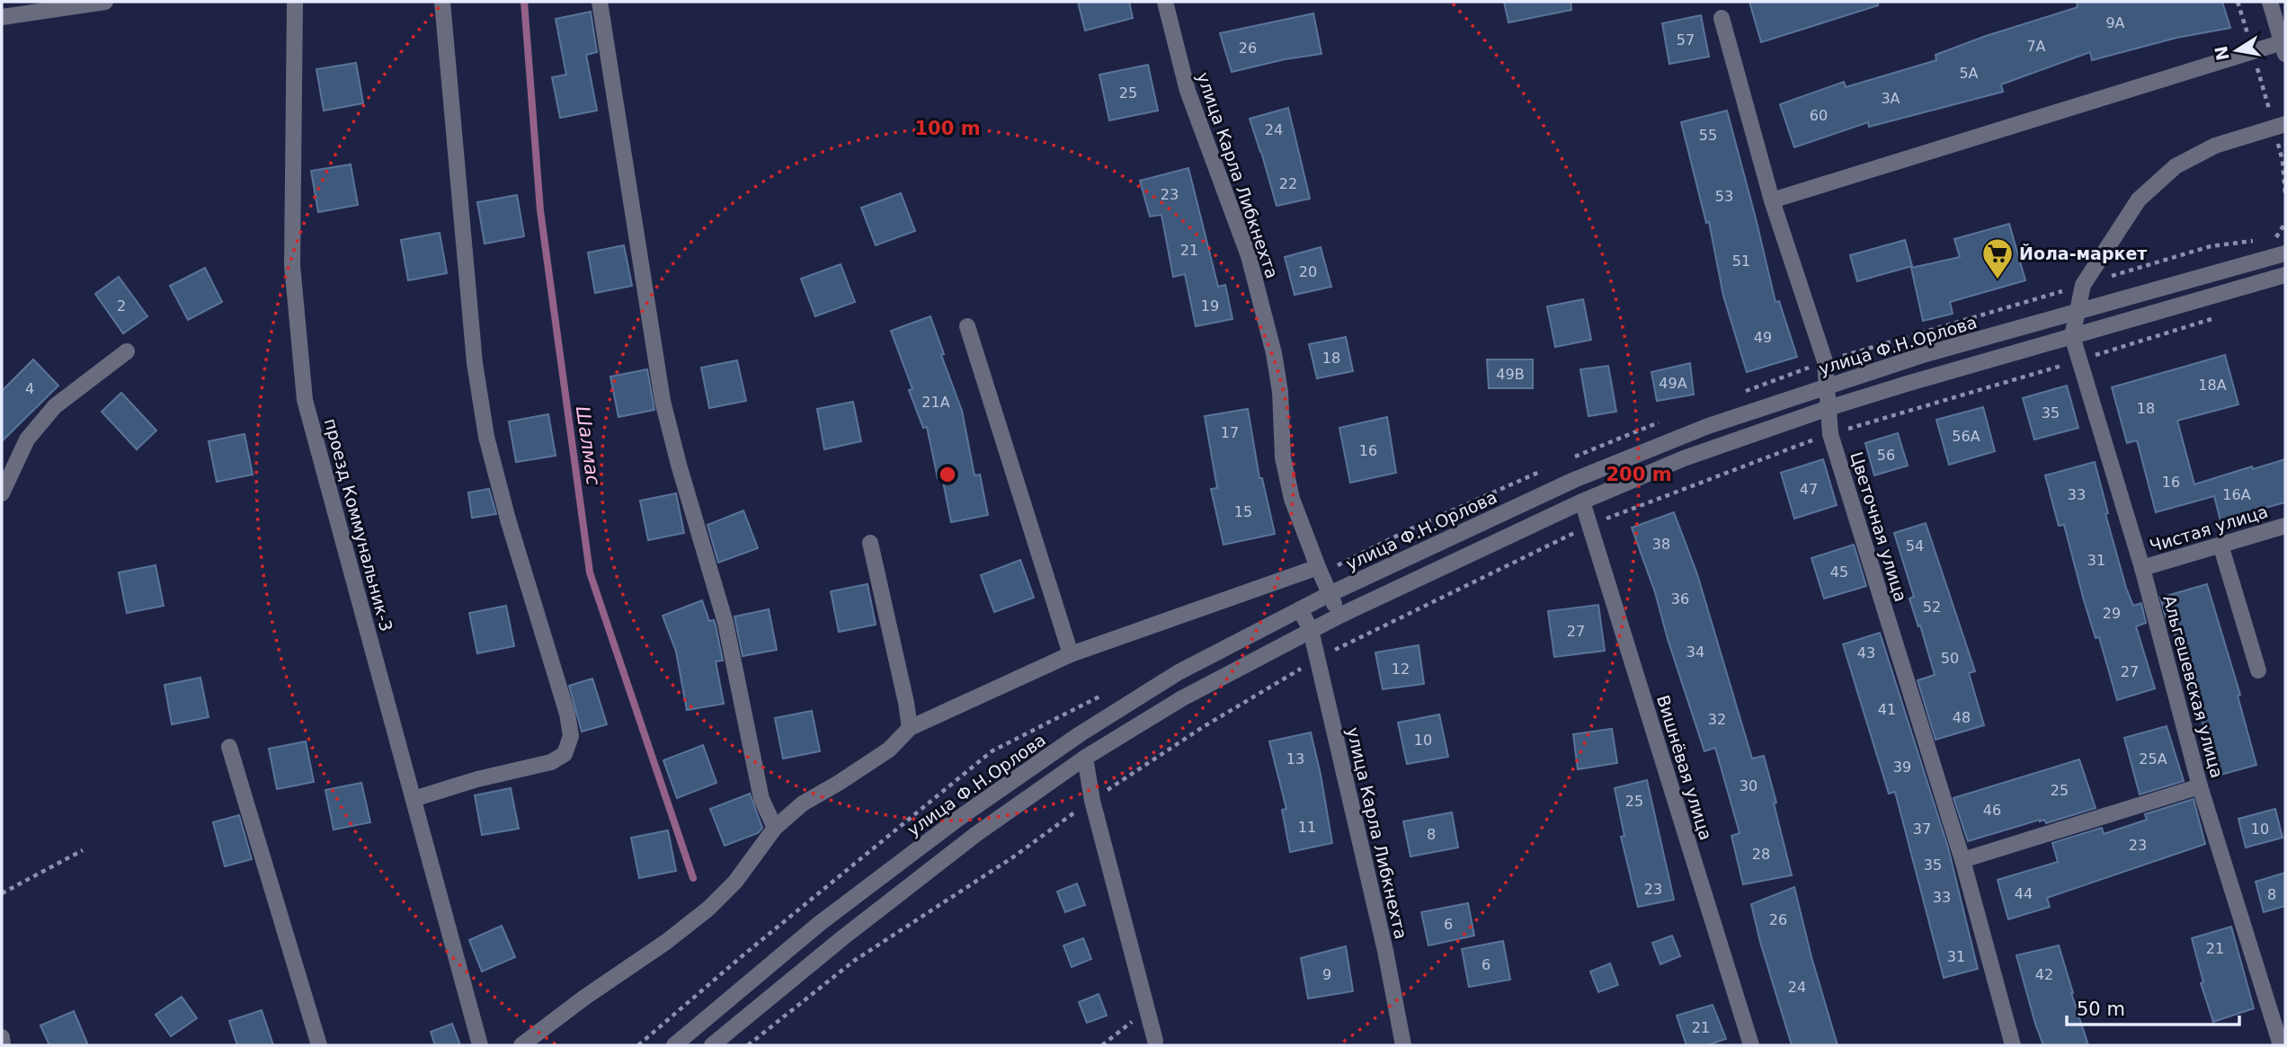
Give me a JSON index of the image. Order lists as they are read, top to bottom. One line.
{"streets":{"street":["улица Карла Либкнехта","улица Ф.Н.Орлова","проезд Коммунальник-3","Цветочная улица","Чистая улица","Альгешевская улица","Вишнёвая улица"]},"crossings":[["улица Карла Либкнехта","улица Ф.Н.Орлова"],["улица Ф.Н.Орлова","Цветочная улица"],["Чистая улица","Альгешевская улица"]],"water":["Шалмас"],"places":{"supermarket":["Йола-маркет"]},"house_numbers":["9А","57","7А","26","5А","25","3А","60","24","55","22","23","53","21","51","20","2","19","49","18","49В","49А","18А","4","21А","18","35","17","56А","16","56","16","47","33","16А","15","38","54","31","45","36","52","29","27","34","43","50","12","27","41","48","32","10","13","25А","39","30","25","25","46","11","37","10","8","23","28","35","23","44","8","33","26","6","21","31","6","9","42","24","21"],"scale_bar":"50 m","north":"left","rings":["100 m","200 m"]}
